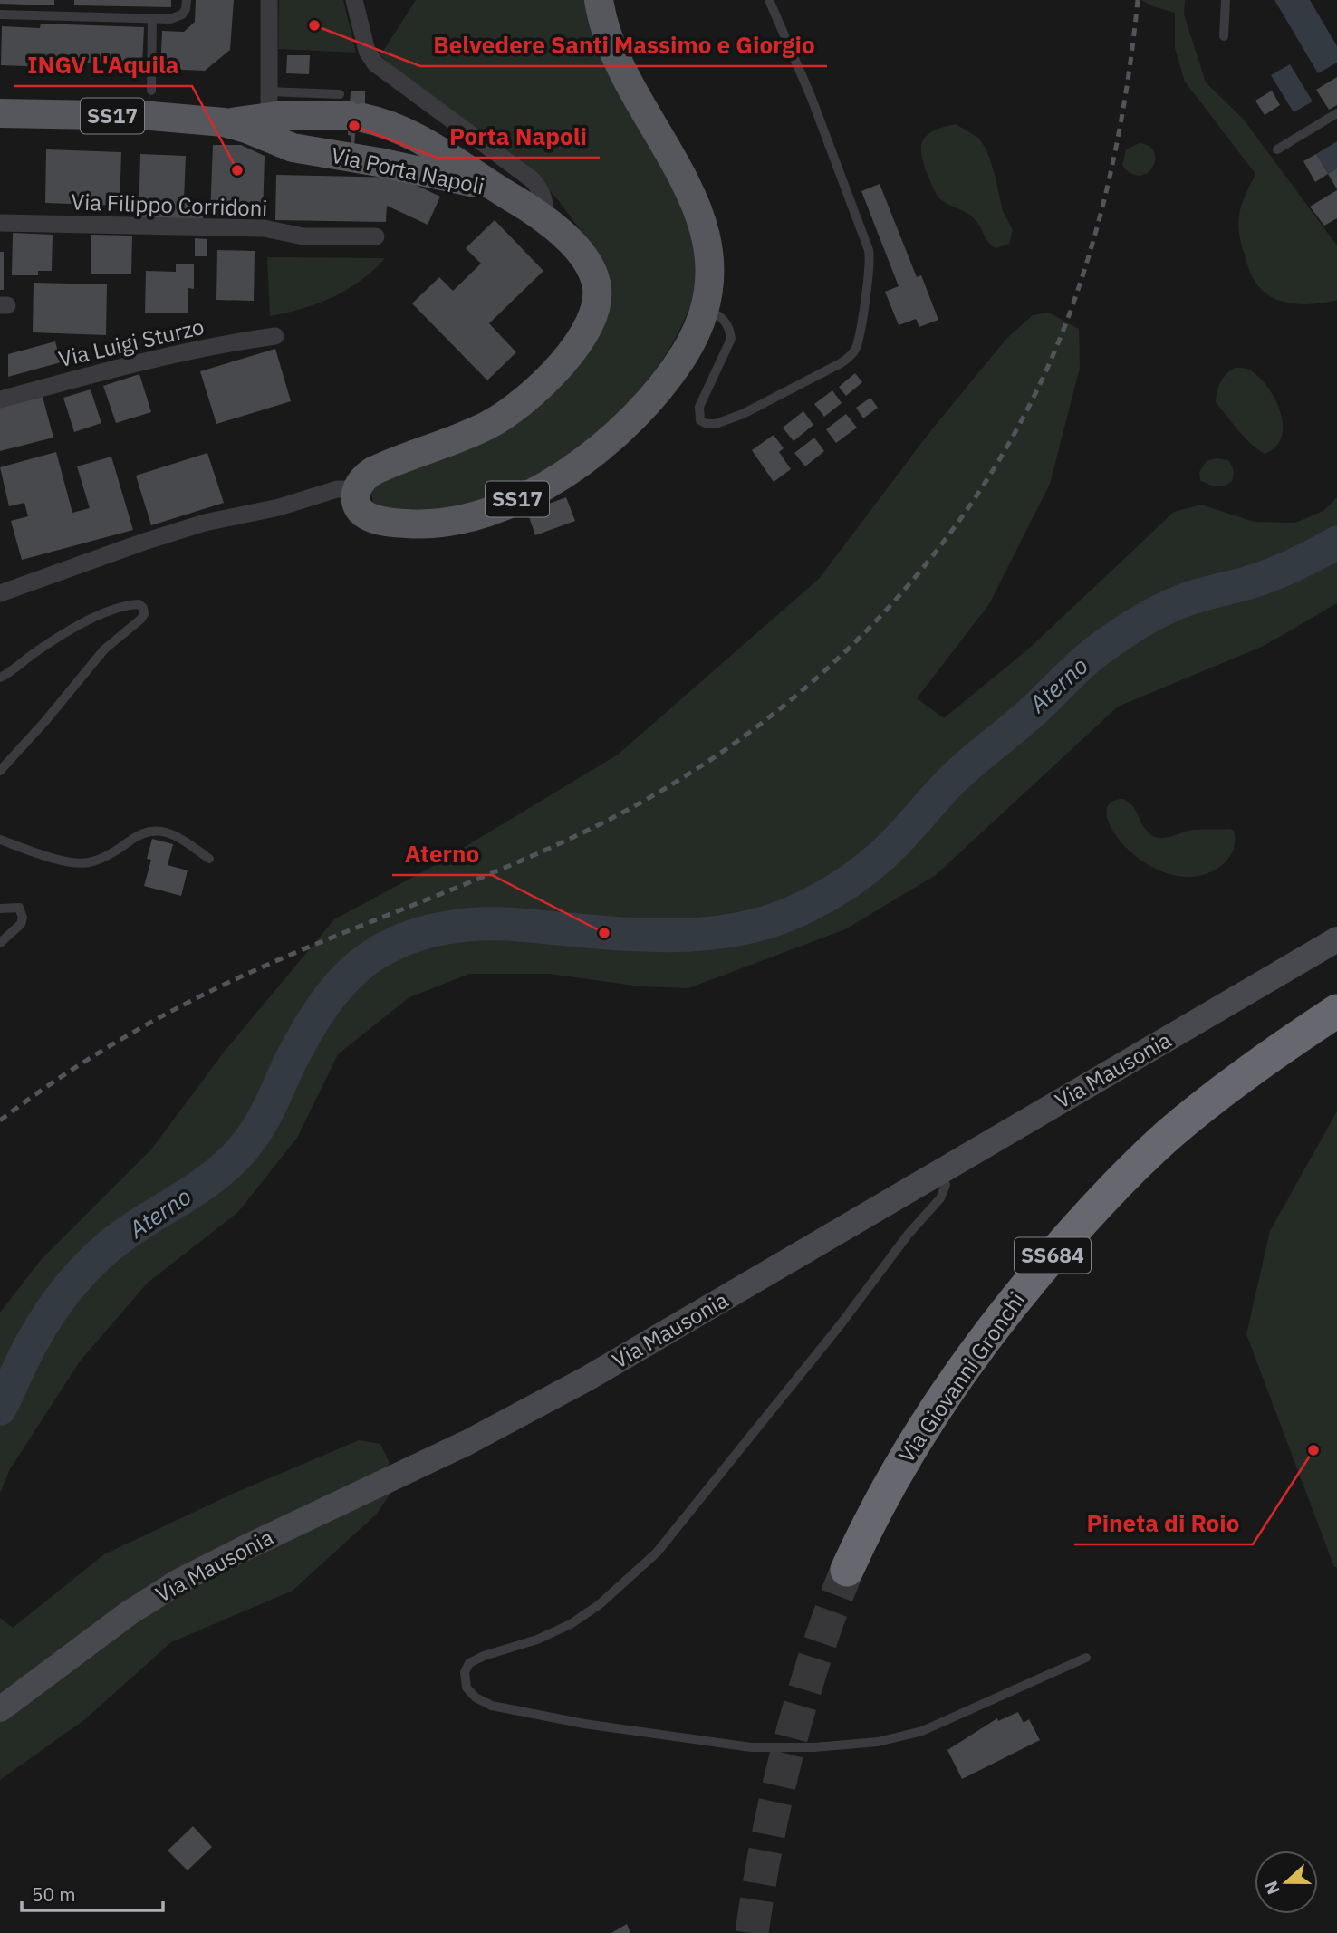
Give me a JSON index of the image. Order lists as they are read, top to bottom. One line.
{"streets":{"highway":["SS684","Via Giovanni Gronchi"],"main road":["SS17","Via Porta Napoli","Via Mausonia"],"street":["Via Filippo Corridoni","Via Luigi Sturzo"]},"crossings":[["SS17","Via Porta Napoli"]],"water":["Aterno"],"places":["Belvedere Santi Massimo e Giorgio","Porta Napoli","INGV L'Aquila","Aterno","Pineta di Roio"],"scale_bar":"50 m","north":"left"}
